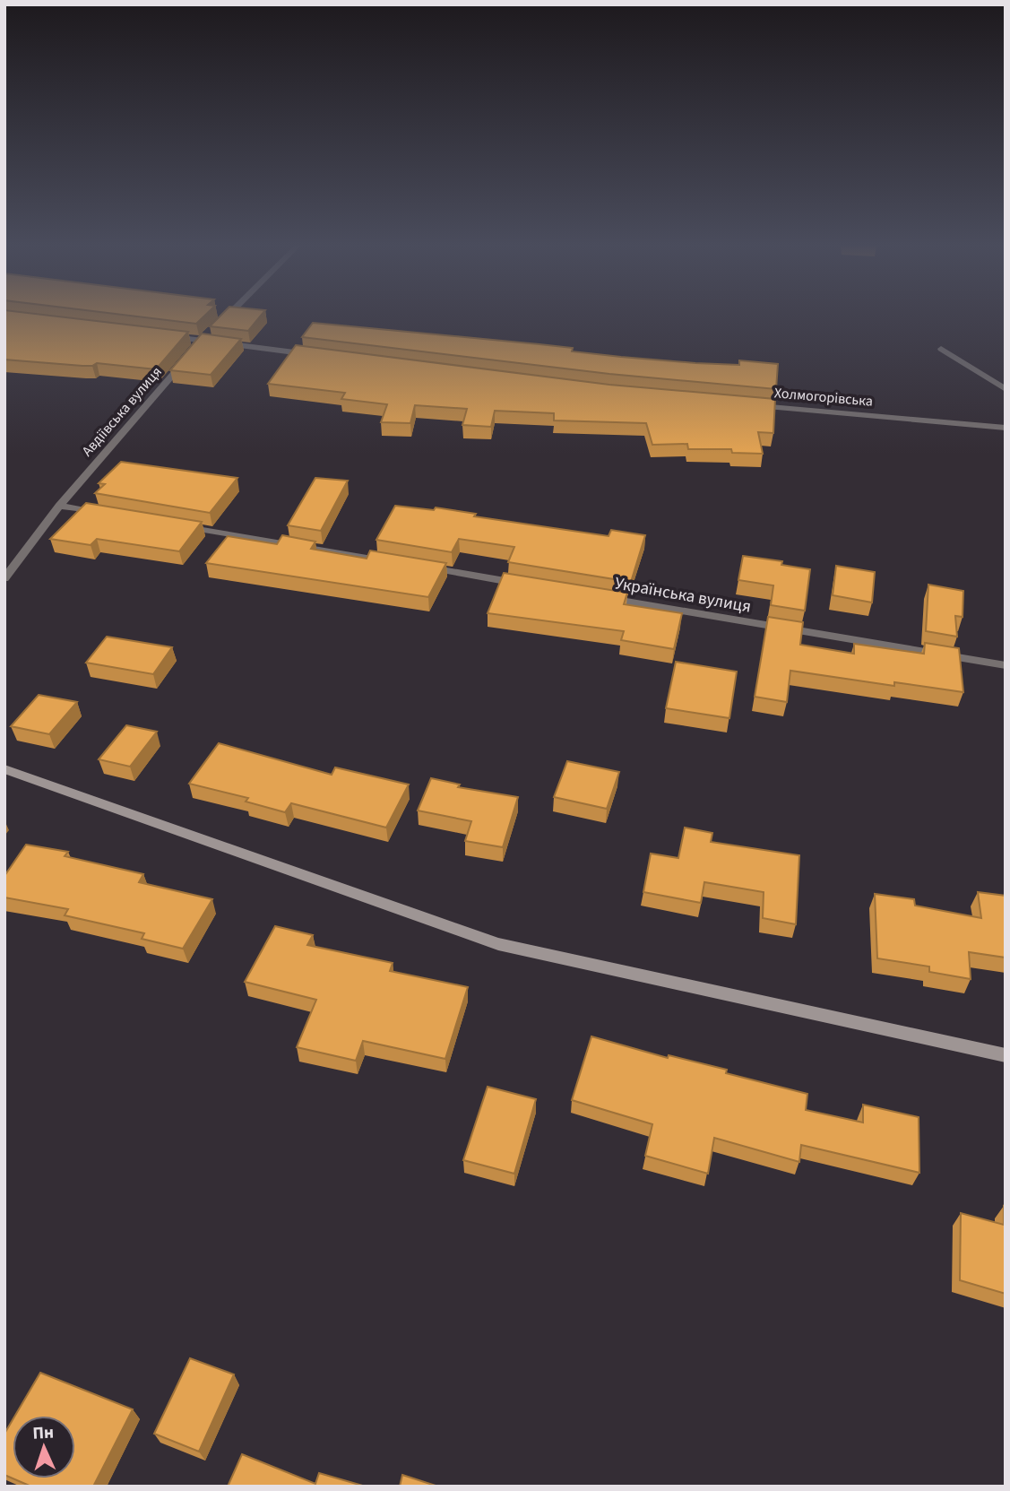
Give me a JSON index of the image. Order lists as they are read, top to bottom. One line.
{"streets":{"street":["Холмогорівська","Авдіївська вулиця","Українська вулиця"]},"north":"top"}
